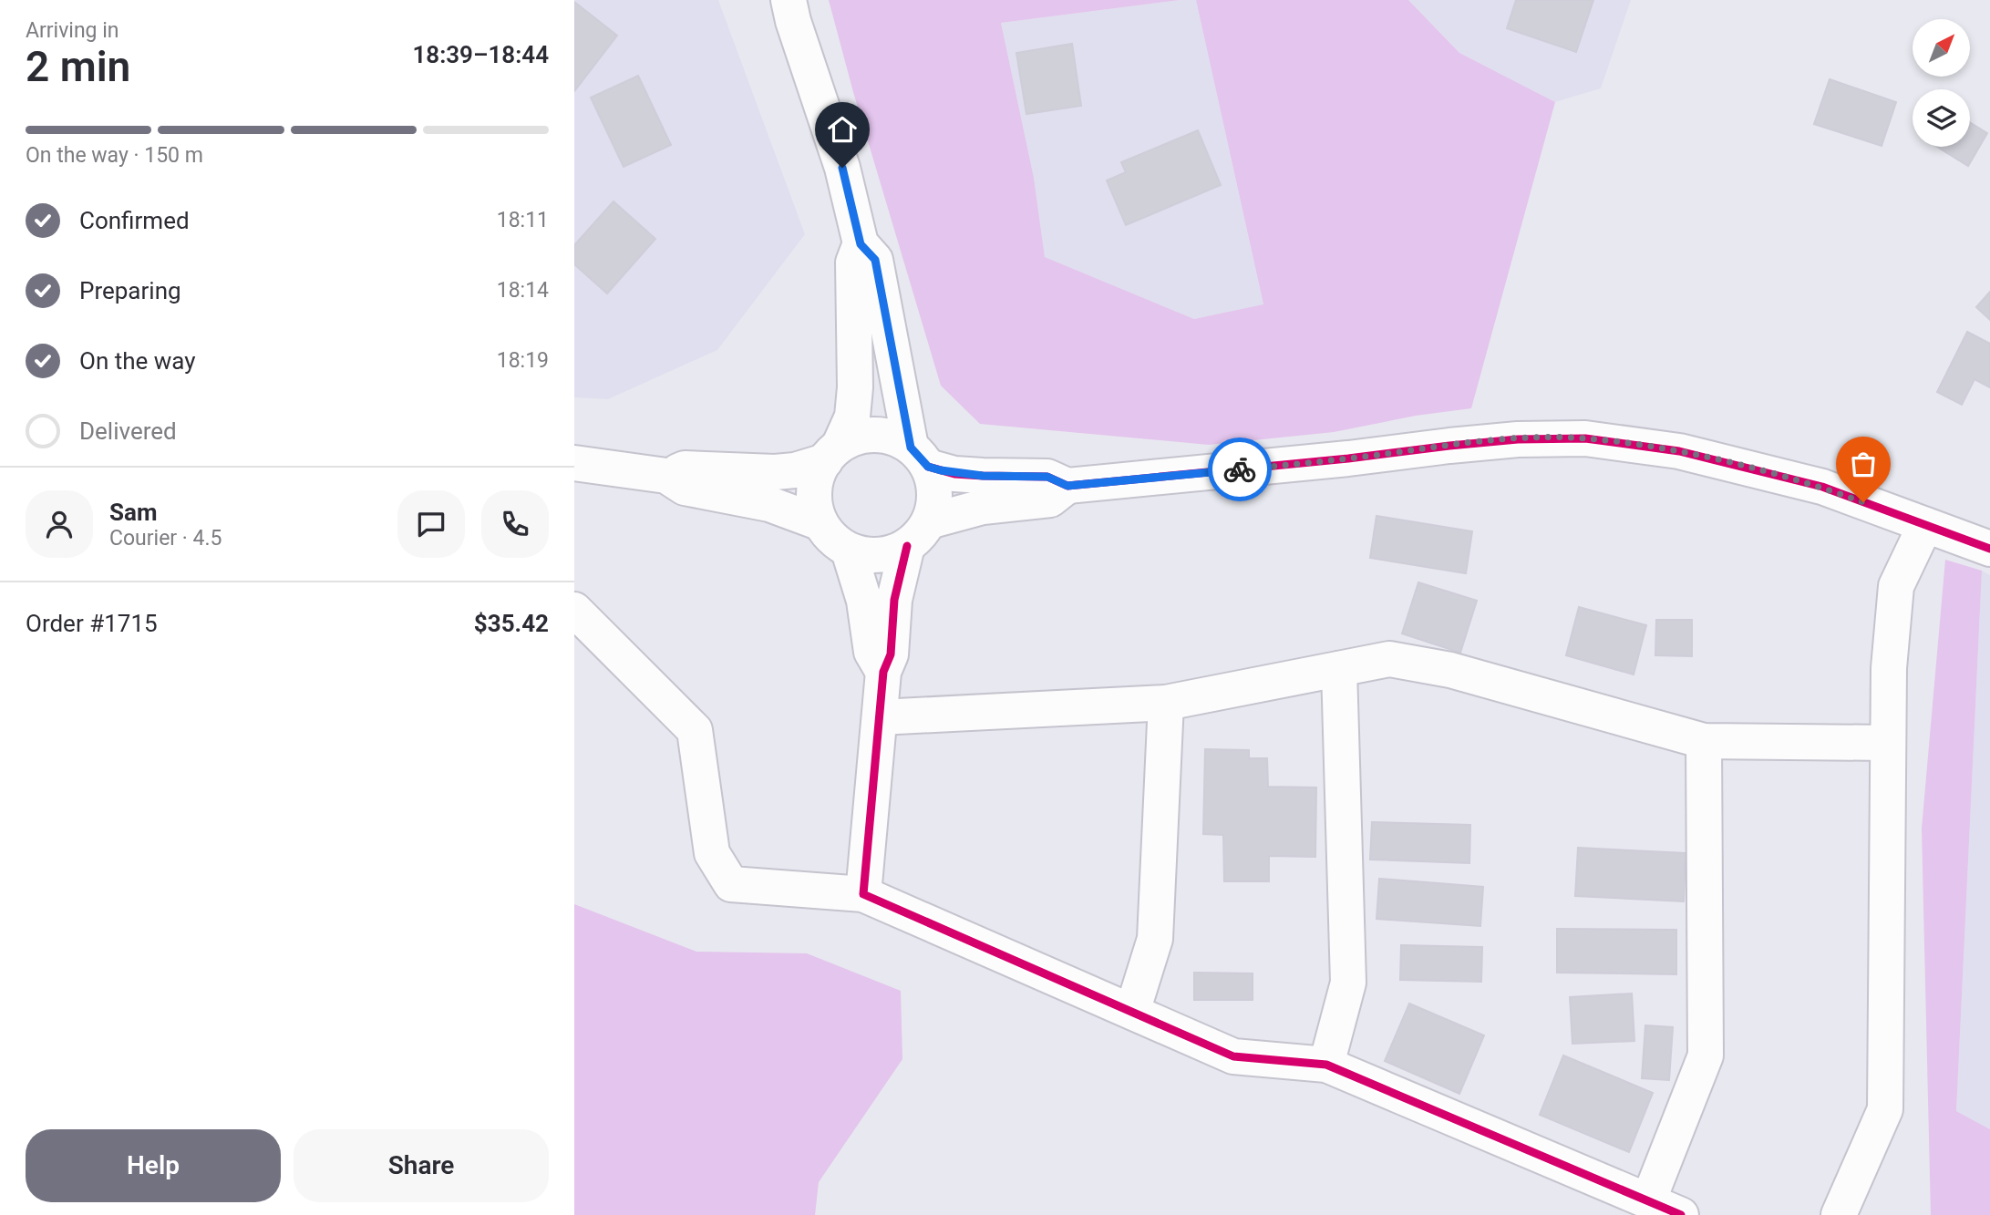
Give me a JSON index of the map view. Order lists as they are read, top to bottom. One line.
{"north":"top right","page":{"heading":["2 min","Arriving in","18:39–18:44"],"panel":["Sam","Courier · 4.5","Order #1715","$35.42"],"bar":"On the way · 150 m","list":[["Confirmed","18:11"],["Preparing","18:14"],["On the way","18:19"],"Delivered"],"buttons":["Help","Share"]}}
